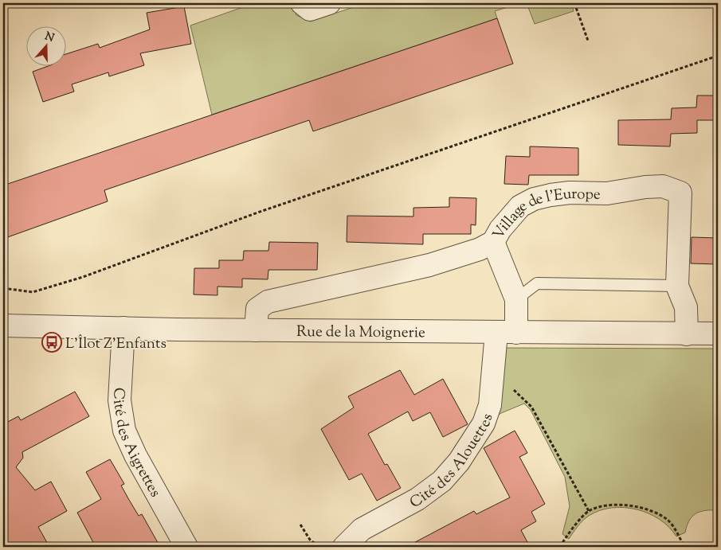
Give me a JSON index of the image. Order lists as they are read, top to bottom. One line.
{"streets":{"street":["Village de l'Europe","Rue de la Moignerie","Cité des Aigrettes","Cité des Alouettes"]},"crossings":[["Village de l'Europe","Rue de la Moignerie"],["Rue de la Moignerie","Cité des Aigrettes"],["Rue de la Moignerie","Cité des Alouettes"]],"places":{"bus stop":["L'Îlot Z'Enfants"]},"north":"top"}
